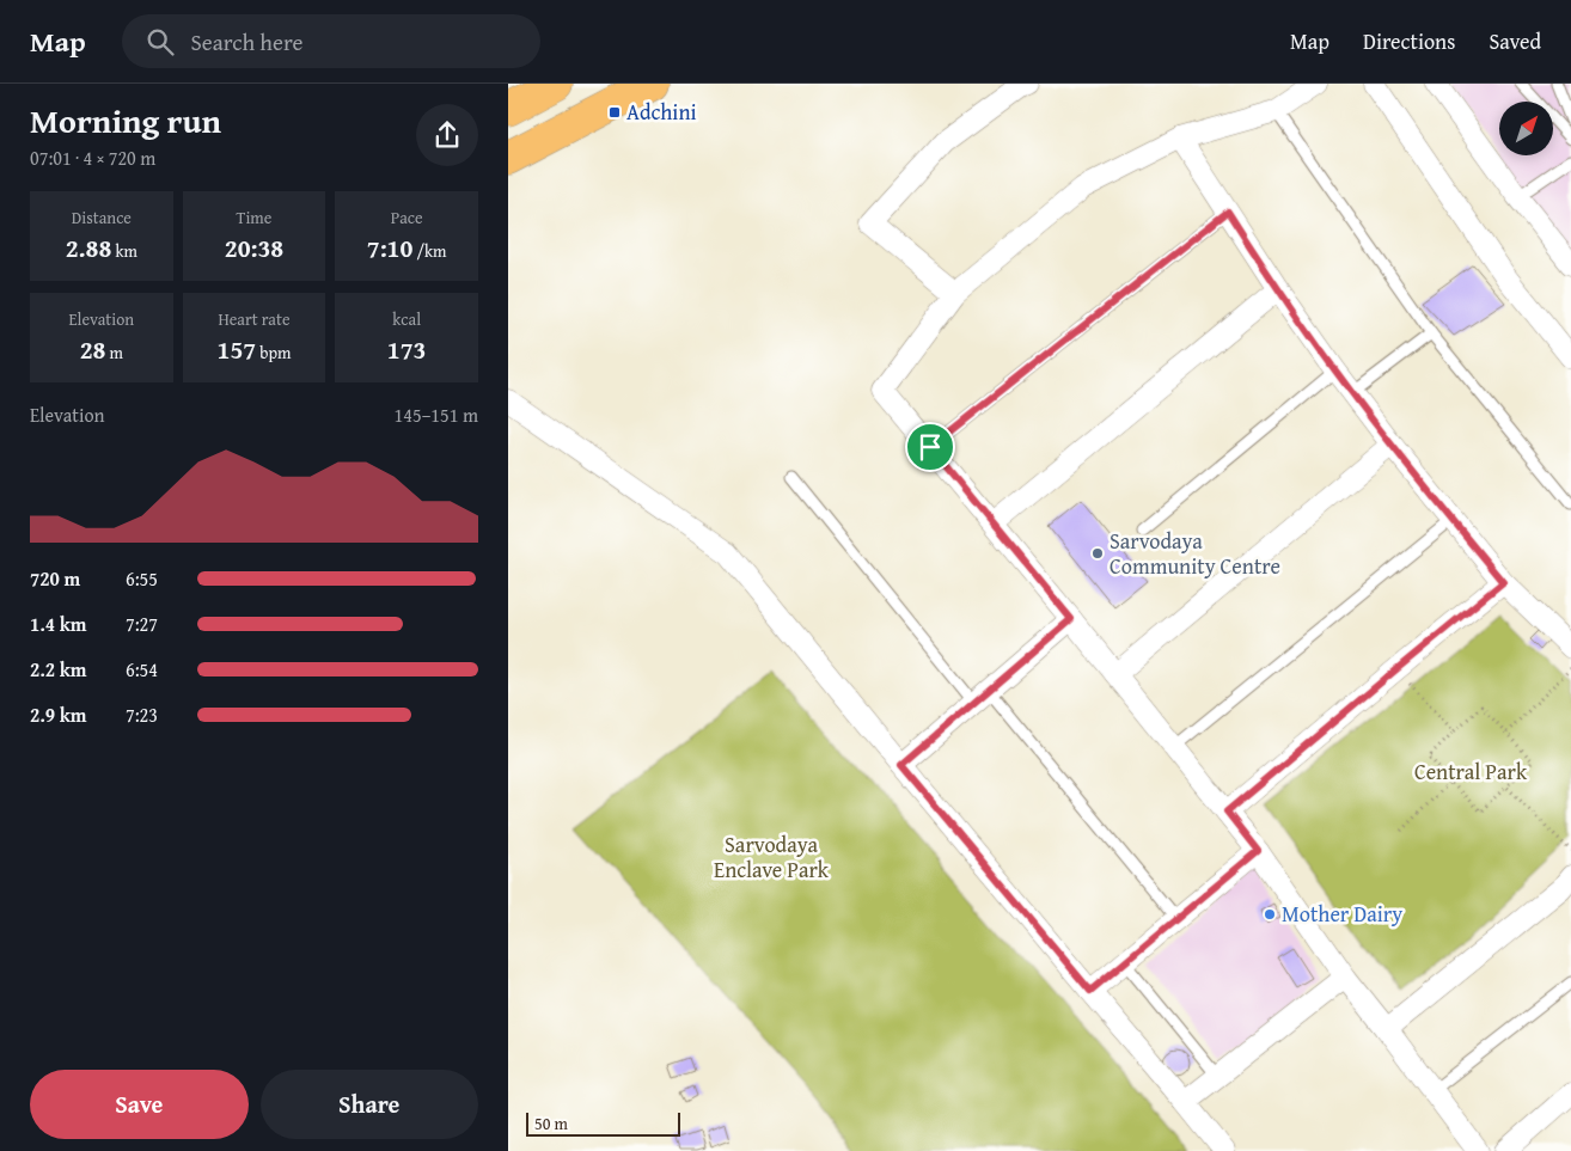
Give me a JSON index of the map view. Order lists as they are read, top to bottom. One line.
{"parks":["Central Park","Sarvodaya Enclave Park"],"places":{"transit":["Adchini"],"other":["Sarvodaya Community Centre","Mother Dairy"]},"scale_bar":"50 m","north":"top right","page":{"header":"Map","search":"Search here","nav":["Map","Directions","Saved"],"heading":["Morning run","07:01 · 4 × 720 m"],"stats":[["Distance","2.88 km"],["Time","20:38"],["Pace","7:10 /km"],["Elevation","28 m"],["Heart rate","157 bpm"],["kcal","173"]],"chart":["Elevation","145–151 m"],"list":[{"name":"720 m","note":"6:55"},{"name":"1.4 km","note":"7:27"},{"name":"2.2 km","note":"6:54"},{"name":"2.9 km","note":"7:23"}],"buttons":["Save","Share"],"scale":"50 m"}}
